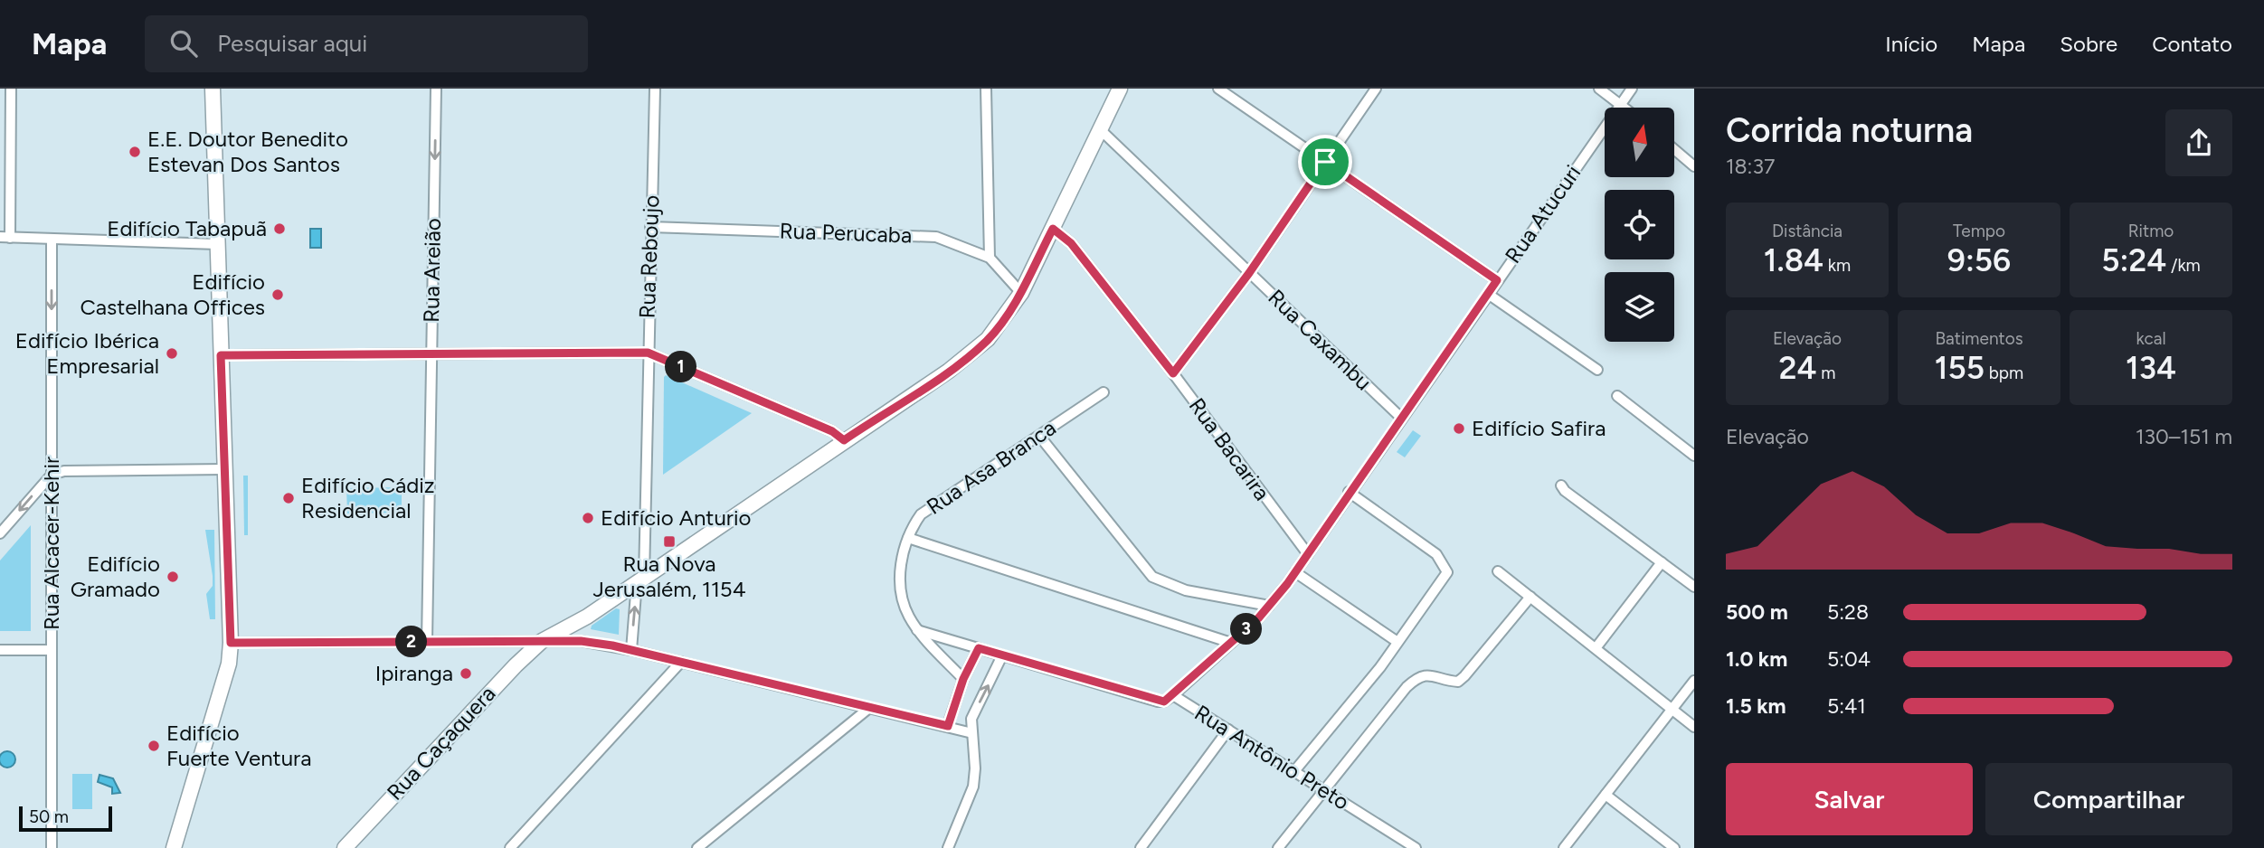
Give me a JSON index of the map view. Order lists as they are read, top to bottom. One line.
{"streets":{"street":["Rua Atucuri","Rua Perucaba","Rua Reboujo","Rua Areião","Rua Caxambu","Rua Bacarira","Rua Asa Branca","Rua Alcacer-Kehir","Rua Caçaquera","Rua Antônio Preto"]},"crossings":[["Rua Atucuri","Rua Caxambu"],["Rua Atucuri","Rua Bacarira"],["Rua Atucuri","Rua Antônio Preto"],["Rua Perucaba","Rua Reboujo"],["Rua Perucaba","Rua Caçaquera"],["Rua Reboujo","Rua Caçaquera"],["Rua Caxambu","Rua Caçaquera"],["Rua Bacarira","Rua Caçaquera"],["Rua Asa Branca","Rua Antônio Preto"]],"one_way":["Rua Areião","Rua Alcacer-Kehir"],"places":{"other":["E.E. Doutor Benedito Estevan Dos Santos","Edifício Tabapuã","Edifício Castelhana Offices","Edifício Ibérica Empresarial","Edifício Safira","Edifício Cádiz Residencial","Edifício Anturio","Edifício Gramado","Ipiranga","Edifício Fuerte Ventura"],"transit":["Rua Nova Jerusalém, 1154"]},"scale_bar":"50 m","north":"top","page":{"header":"Mapa","search":"Pesquisar aqui","nav":["Início","Mapa","Sobre","Contato"],"heading":["Corrida noturna","18:37"],"stats":[["Distância","1.84 km"],["Tempo","9:56"],["Ritmo","5:24 /km"],["Elevação","24 m"],["Batimentos","155 bpm"],["kcal","134"]],"pins":["1","3","2"],"chart":["Elevação","130–151 m"],"list":[{"name":"500 m","note":"5:28"},{"name":"1.0 km","note":"5:04"},{"name":"1.5 km","note":"5:41"}],"buttons":["Salvar","Compartilhar"],"scale":"50 m"}}
